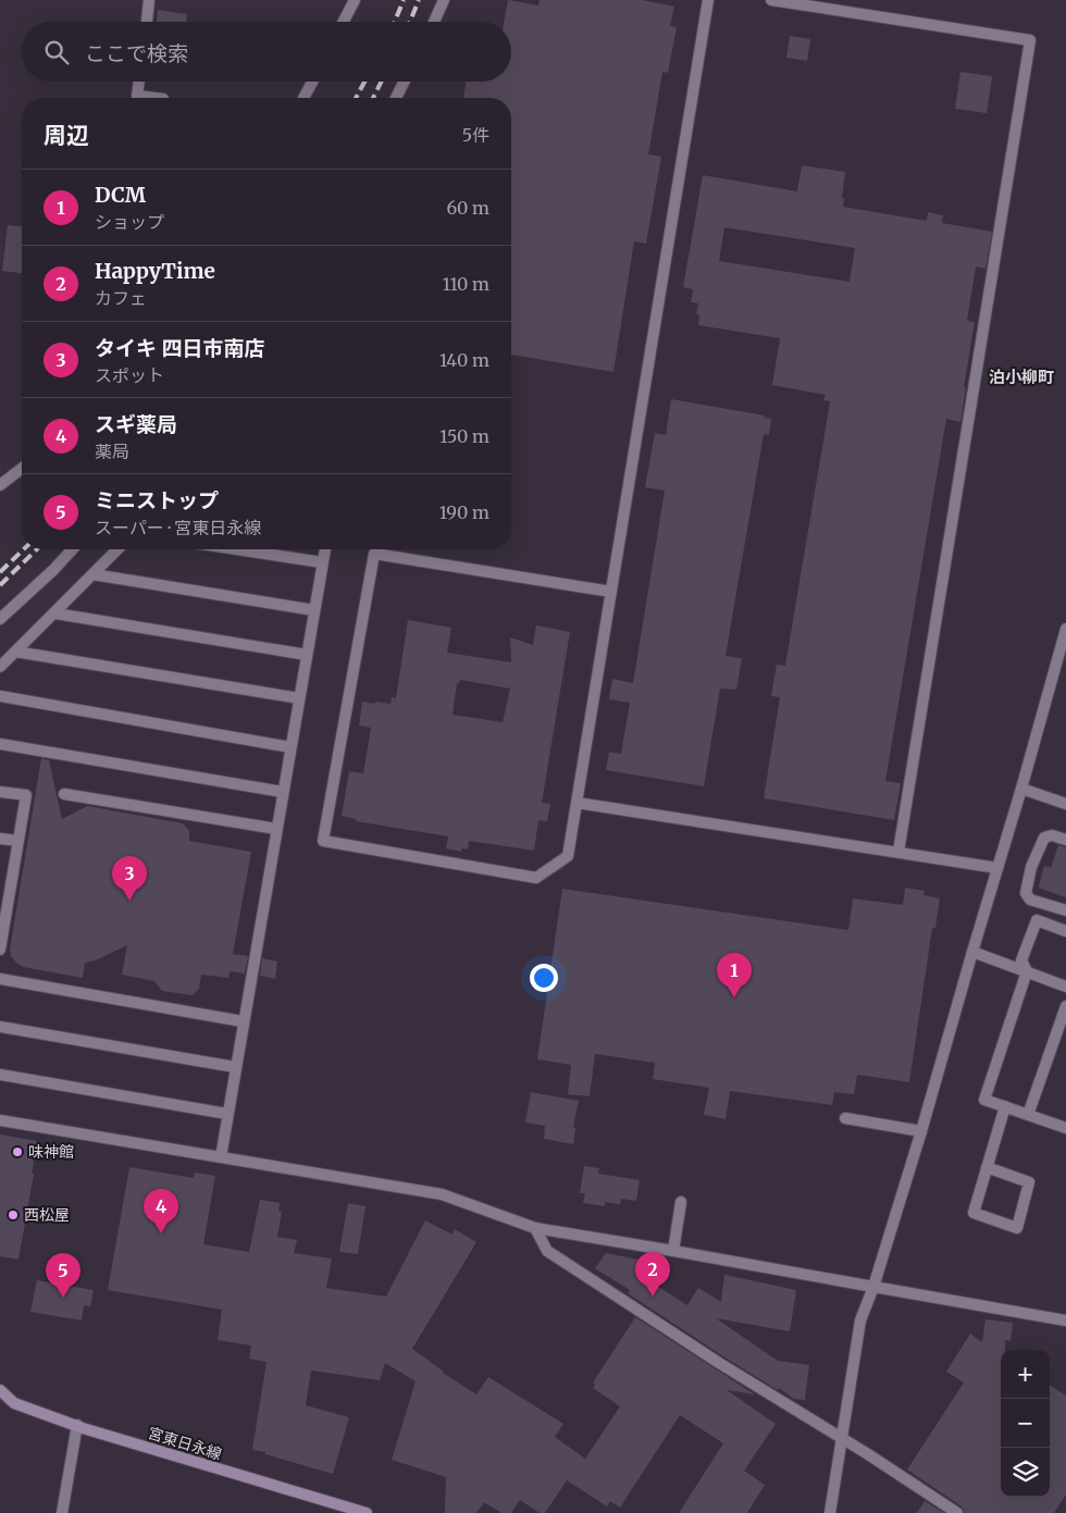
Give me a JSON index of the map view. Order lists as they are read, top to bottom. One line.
{"streets":{"main road":["宮東日永線"]},"districts":["泊小柳町"],"places":["味神館","西松屋"],"page":{"search":"ここで検索","heading":["周辺","5件"],"list":[{"mark":"1","name":"DCM","note":"ショップ","value":"60 m"},{"mark":"2","name":"HappyTime","note":"カフェ","value":"110 m"},{"mark":"3","name":"タイキ 四日市南店","note":"スポット","value":"140 m"},{"mark":"4","name":"スギ薬局","note":"薬局","value":"150 m"},{"mark":"5","name":"ミニストップ","note":"スーパー · 宮東日永線","value":"190 m"}],"pins":["3","1","4","2","5"],"map_buttons":["+","−"]}}
